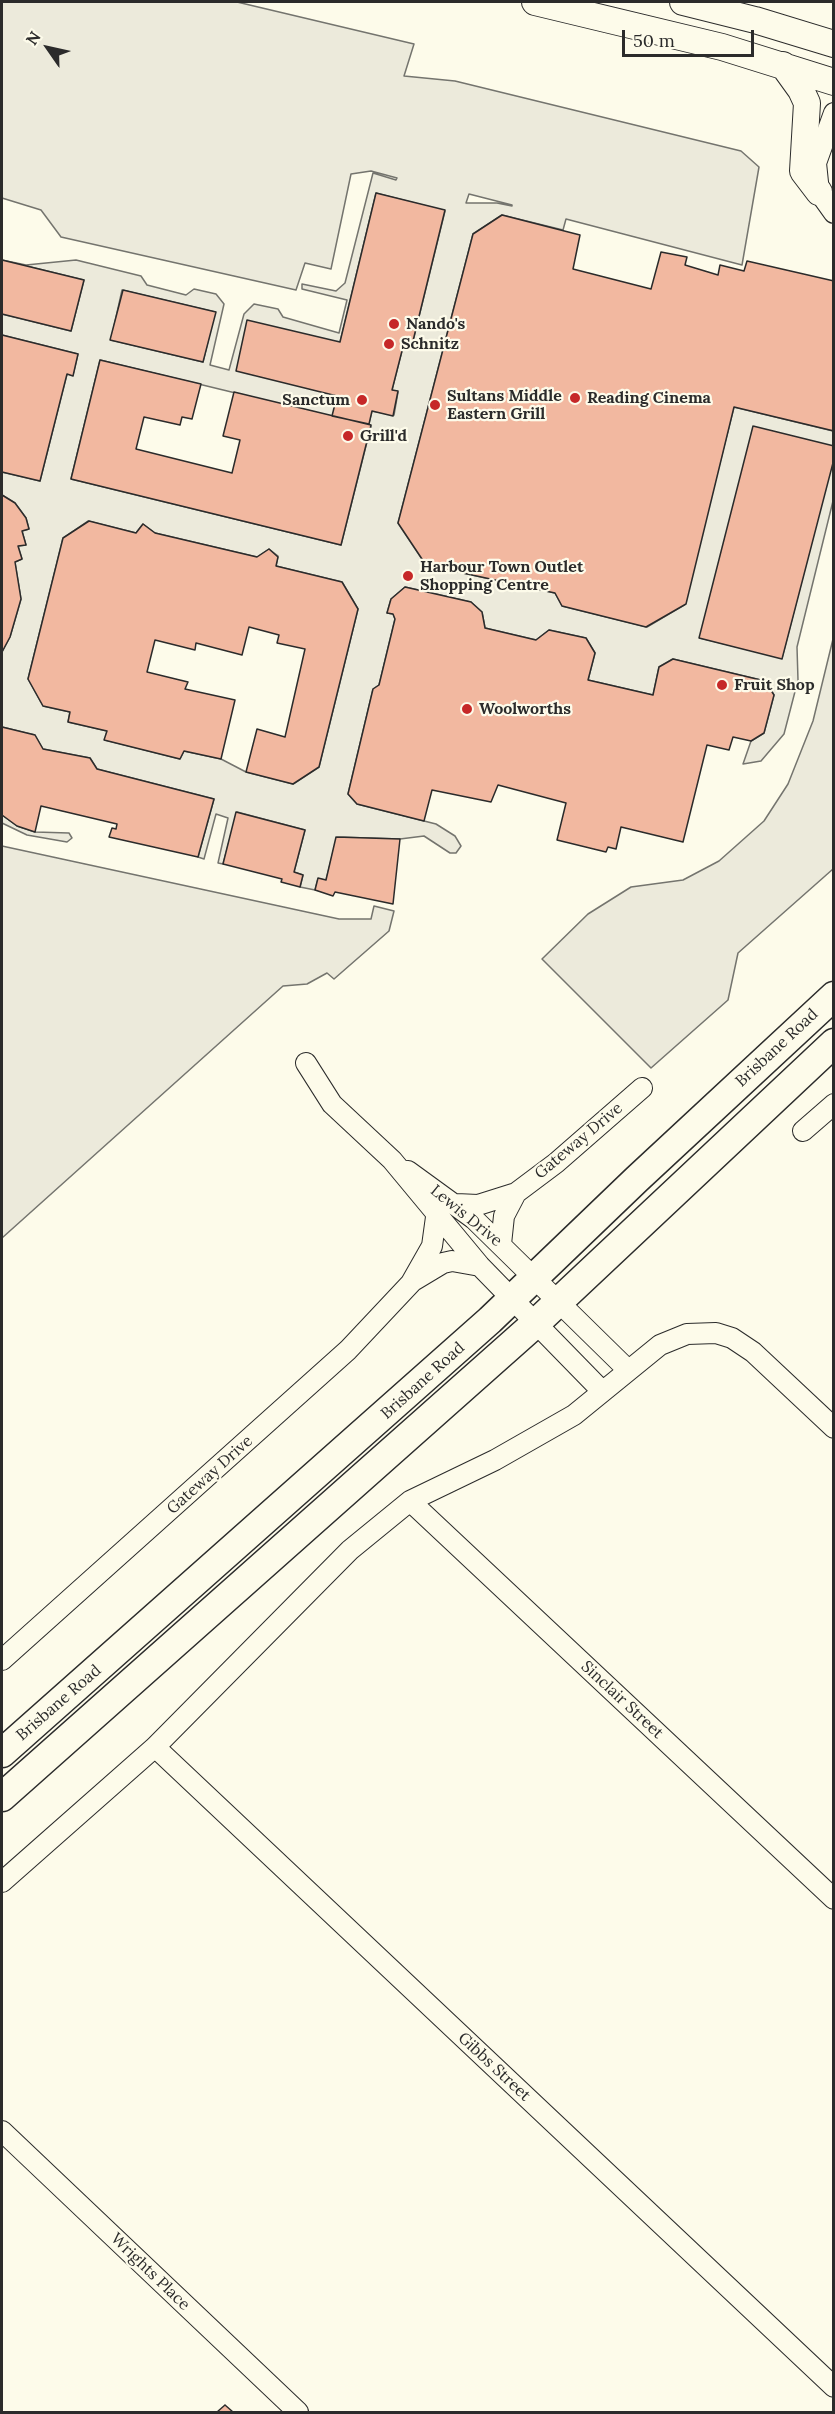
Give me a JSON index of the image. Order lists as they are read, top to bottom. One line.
{"streets":{"highway":["Brisbane Road"],"street":["Gateway Drive","Lewis Drive","Sinclair Street","Gibbs Street","Wrights Place"]},"crossings":[["Brisbane Road","Lewis Drive"],["Gateway Drive","Lewis Drive"]],"places":["Nando's","Schnitz","Reading Cinema","Sanctum","Sultans Middle Eastern Grill","Grill'd","Harbour Town Outlet Shopping Centre","Fruit Shop","Woolworths"],"scale_bar":"50 m","north":"top left"}
